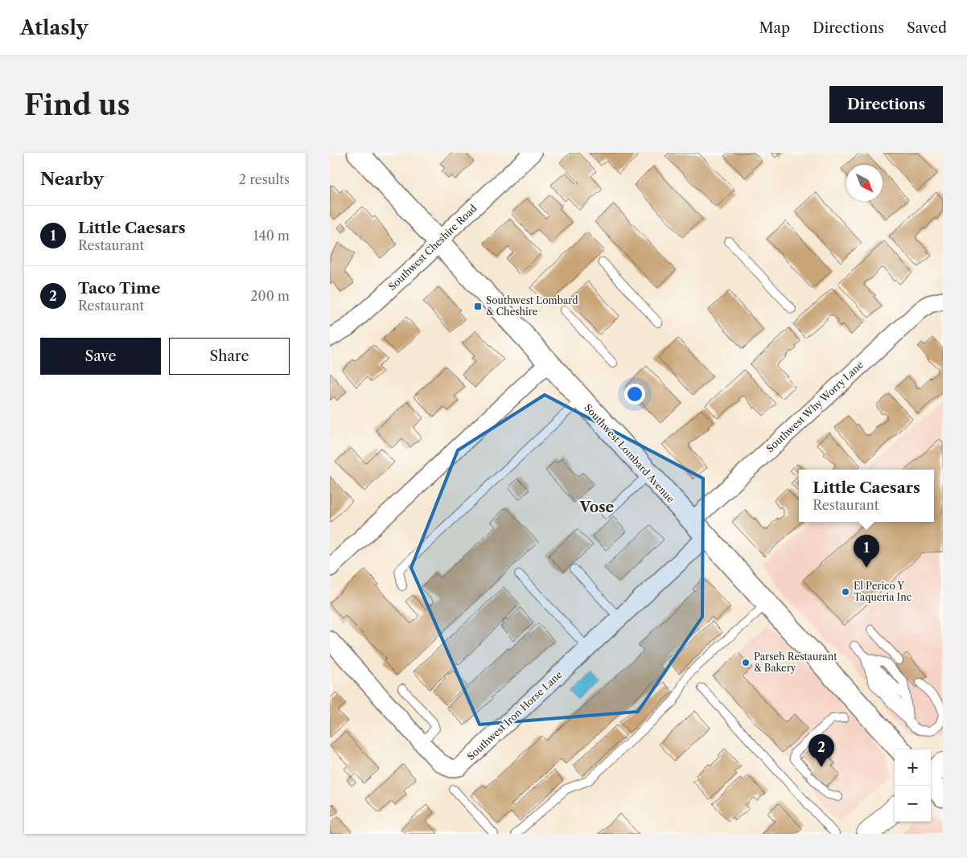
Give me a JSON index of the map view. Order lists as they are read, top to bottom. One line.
{"streets":{"street":["Southwest Cheshire Road","Southwest Why Worry Lane","Southwest Lombard Avenue","Southwest Iron Horse Lane"]},"crossings":[["Southwest Cheshire Road","Southwest Lombard Avenue"],["Southwest Why Worry Lane","Southwest Lombard Avenue"],["Southwest Lombard Avenue","Southwest Iron Horse Lane"]],"districts":["Vose"],"places":{"transit":["Southwest Lombard & Cheshire"],"other":["El Perico Y Taqueria Inc","Parseh Restaurant & Bakery"]},"north":"bottom right","page":{"header":"Atlasly","nav":["Map","Directions","Saved"],"buttons":["Directions",["Save","Share"]],"title":"Find us","heading":["Nearby","2 results"],"list":[{"mark":"1","name":"Little Caesars","note":"Restaurant","value":"140 m"},{"mark":"2","name":"Taco Time","note":"Restaurant","value":"200 m"}],"popup":["Little Caesars","Restaurant"],"pins":["1","2"],"map_buttons":["+","−"]}}
